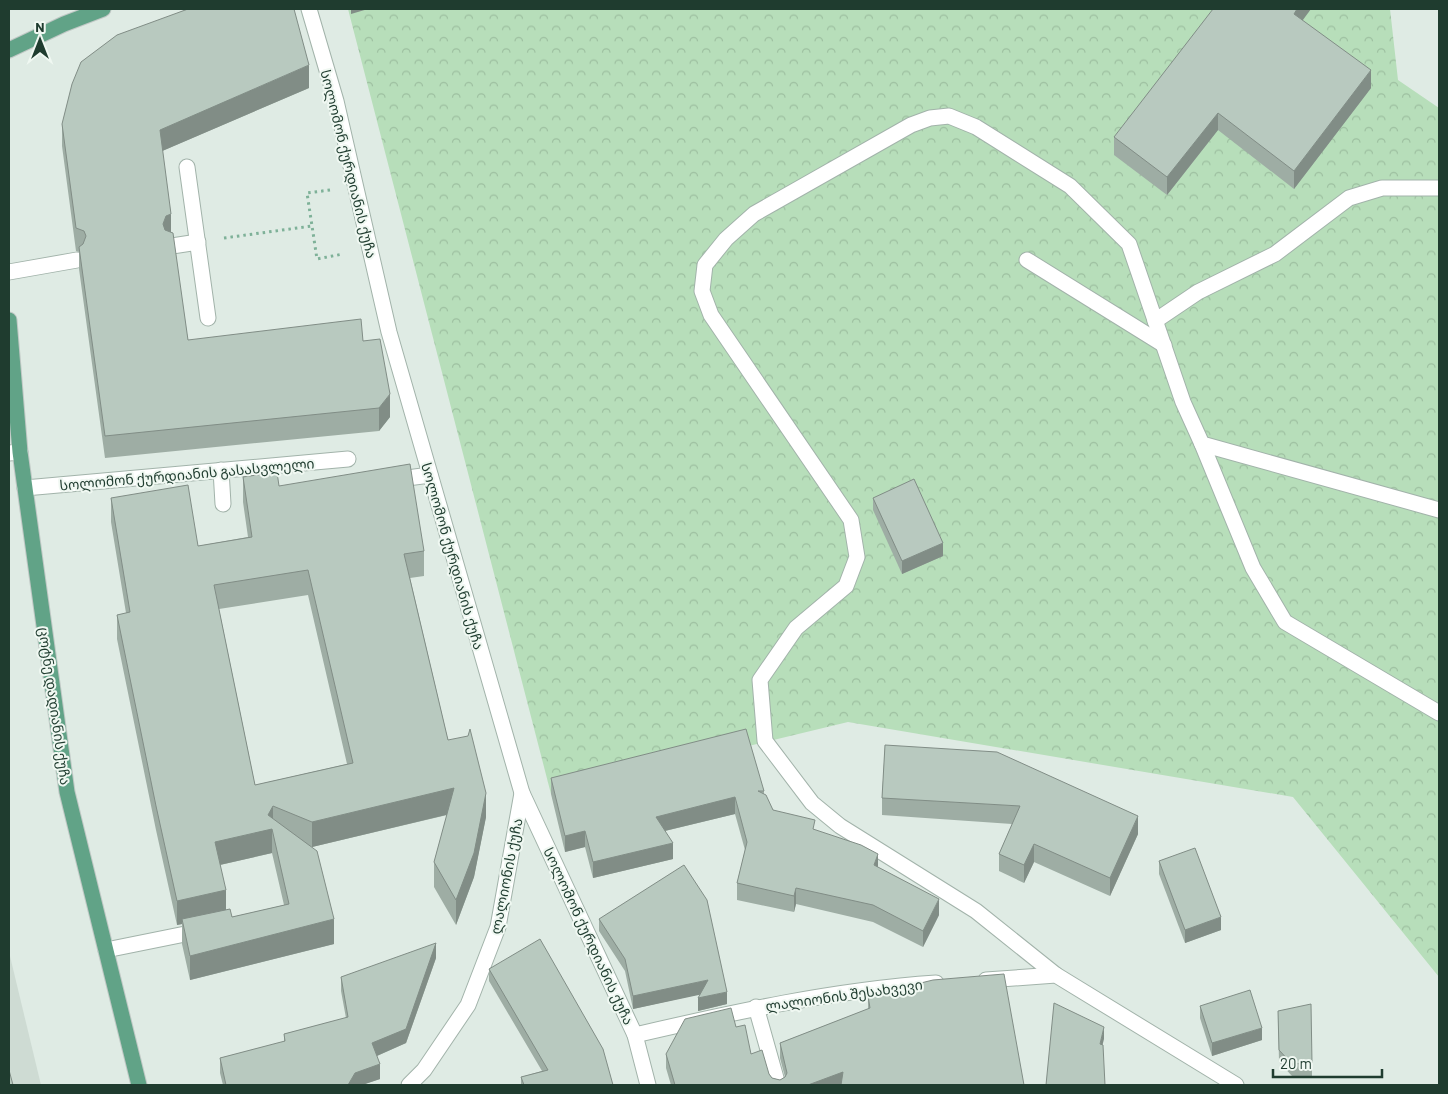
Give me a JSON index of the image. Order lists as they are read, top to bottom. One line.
{"streets":{"main road":["ცოტნე დადიანის ქუჩა"],"street":["სოლომონ ქურდიანის ქუჩა","სოლომონ ქურდიანის გასასვლელი","ლალიონის ქუჩა","ლალიონის შესახვევი"]},"crossings":[["სოლომონ ქურდიანის ქუჩა","ლალიონის ქუჩა"],["სოლომონ ქურდიანის ქუჩა","ლალიონის შესახვევი"],["სოლომონ ქურდიანის გასასვლელი","ცოტნე დადიანის ქუჩა"]],"scale_bar":"20 m","north":"top"}
